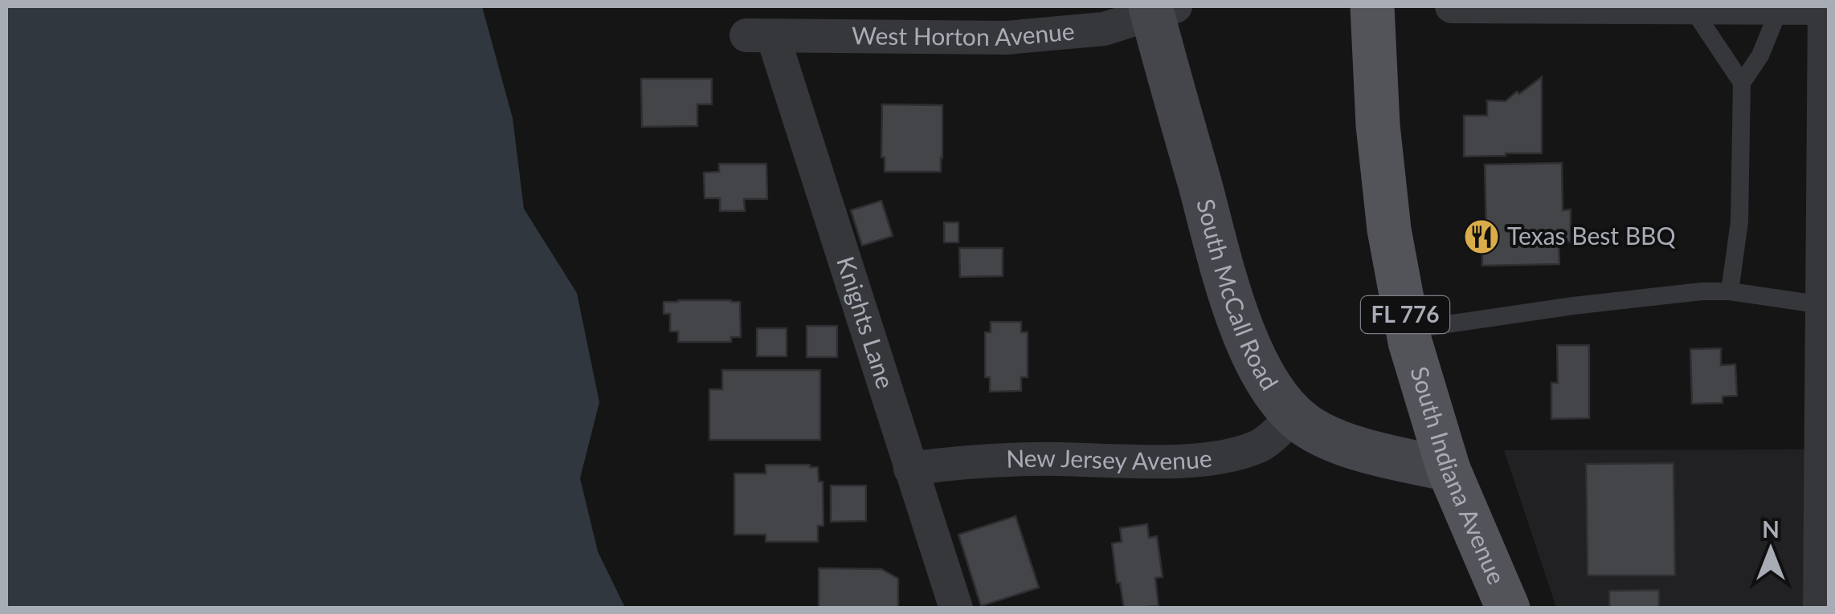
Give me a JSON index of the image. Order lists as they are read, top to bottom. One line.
{"streets":{"main road":["FL 776","South Indiana Avenue"],"street":["West Horton Avenue","South McCall Road","Knights Lane","New Jersey Avenue"]},"crossings":[["West Horton Avenue","South McCall Road"],["West Horton Avenue","Knights Lane"],["South McCall Road","New Jersey Avenue"],["South McCall Road","South Indiana Avenue"],["Knights Lane","New Jersey Avenue"]],"places":{"restaurant":["Texas Best BBQ"]},"north":"top"}
